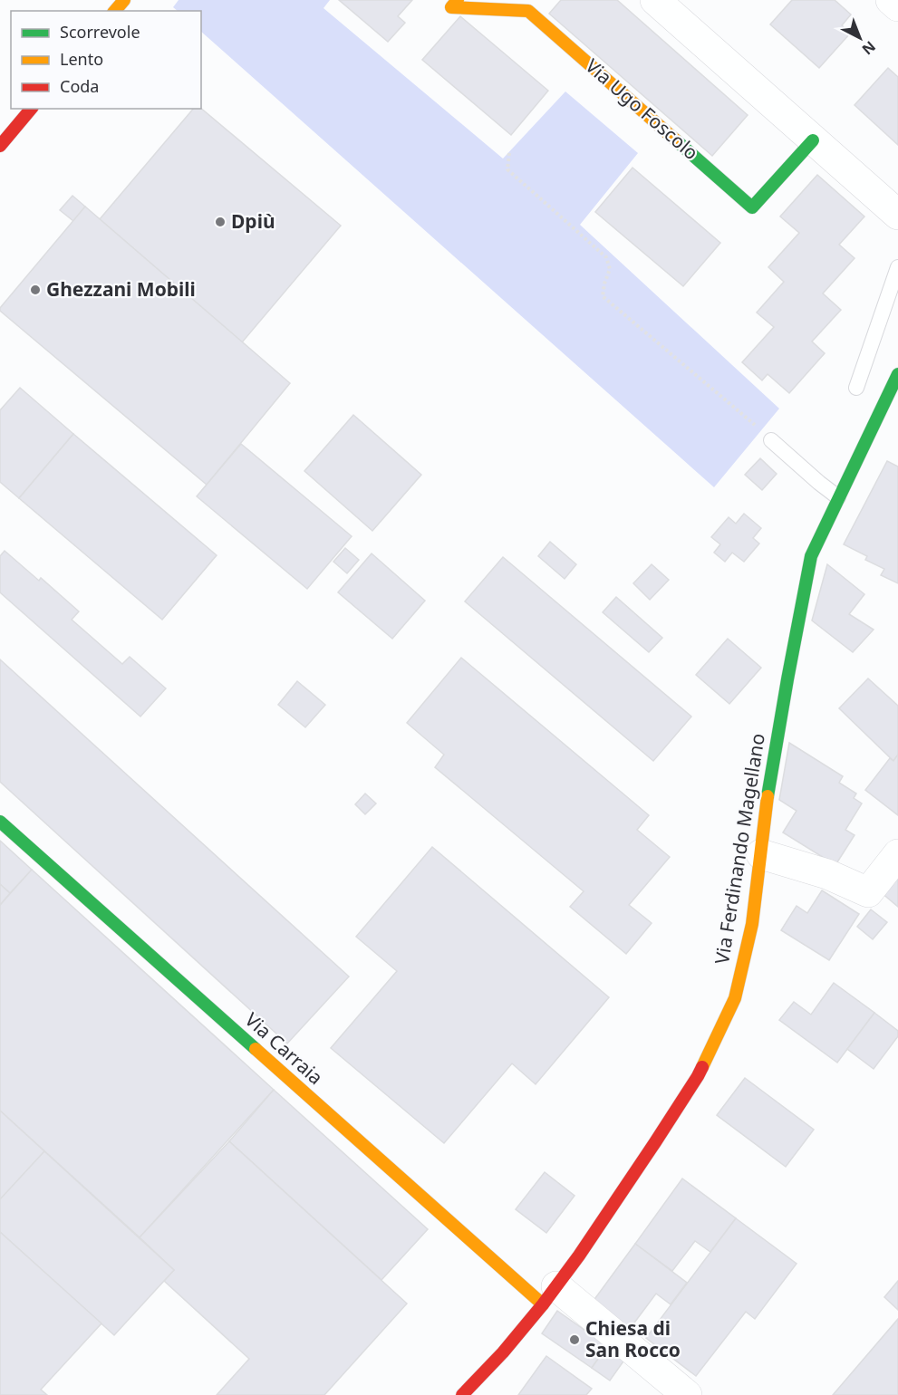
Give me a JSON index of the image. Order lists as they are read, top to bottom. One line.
{"streets":{"street":["Via Ugo Foscolo","Via Ferdinando Magellano","Via Carraia"]},"crossings":[["Via Ferdinando Magellano","Via Carraia"]],"places":["Dpiù","Ghezzani Mobili","Chiesa di San Rocco"],"legend":["Scorrevole","Lento","Coda"],"north":"bottom right"}
